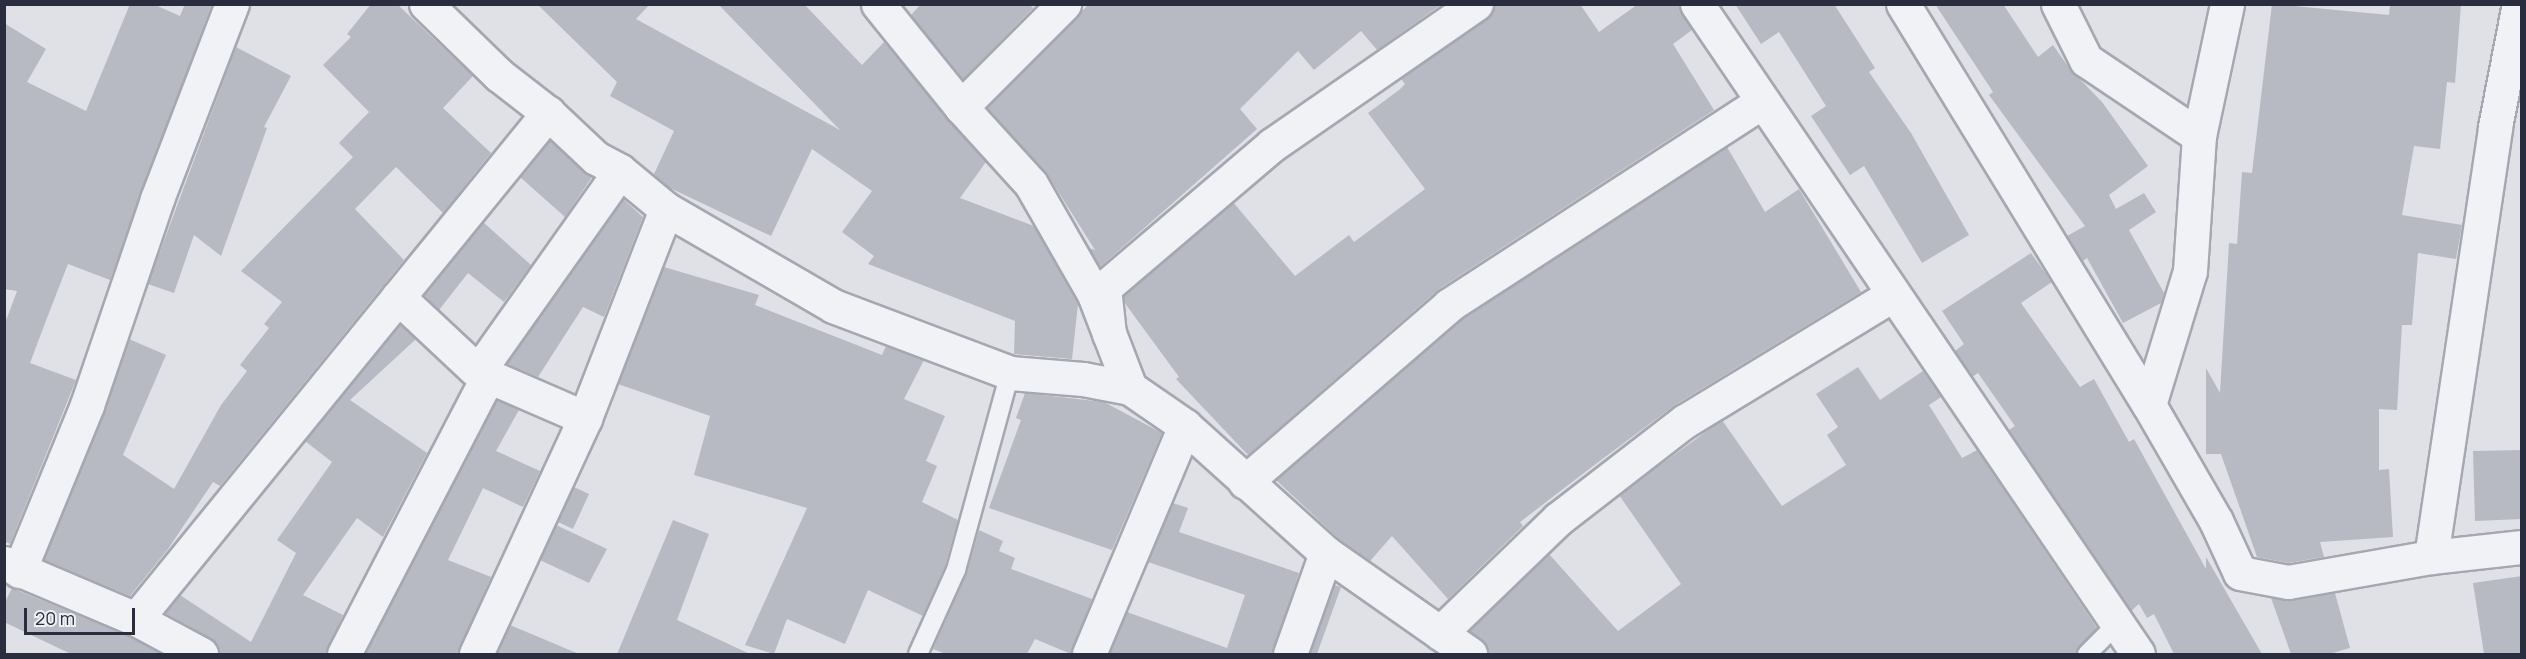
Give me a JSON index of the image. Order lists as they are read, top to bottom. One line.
{"scale_bar":"20 m"}
